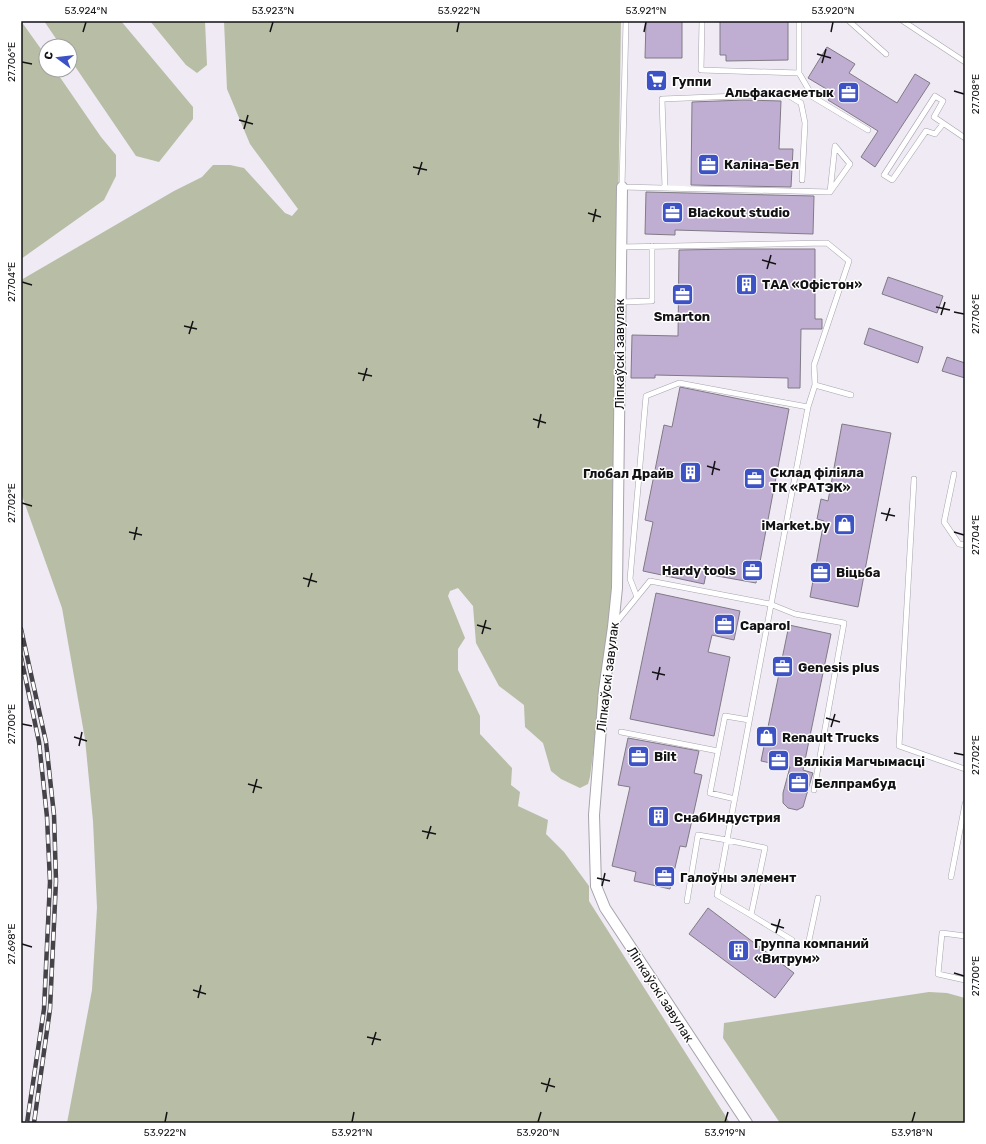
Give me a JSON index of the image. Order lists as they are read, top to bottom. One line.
{"streets":{"street":["Ліпкаўскі завулак"]},"places":{"supermarket":["Гуппи"],"office":["Альфакасметык","Каліна-Бел","Blackout studio","Smarton","Склад філіяла ТК «РАТЭК»","Hardy tools","Віцьба","Caparol","Genesis plus","Bilt","Вялікія Магчымасці","Белпрамбуд","Галоўны элемент"],"building":["ТАА «Офістон»","Глобал Драйв","СнабИндустрия","Группа компаний «Витрум»"],"shop":["iMarket.by","Renault Trucks"]},"north":"left","coordinates":["53.924°N","53.923°N","53.922°N","53.921°N","53.920°N","27.706°E","27.708°E","27.704°E","27.702°E","27.700°E","27.698°E","53.919°N","53.918°N"]}
